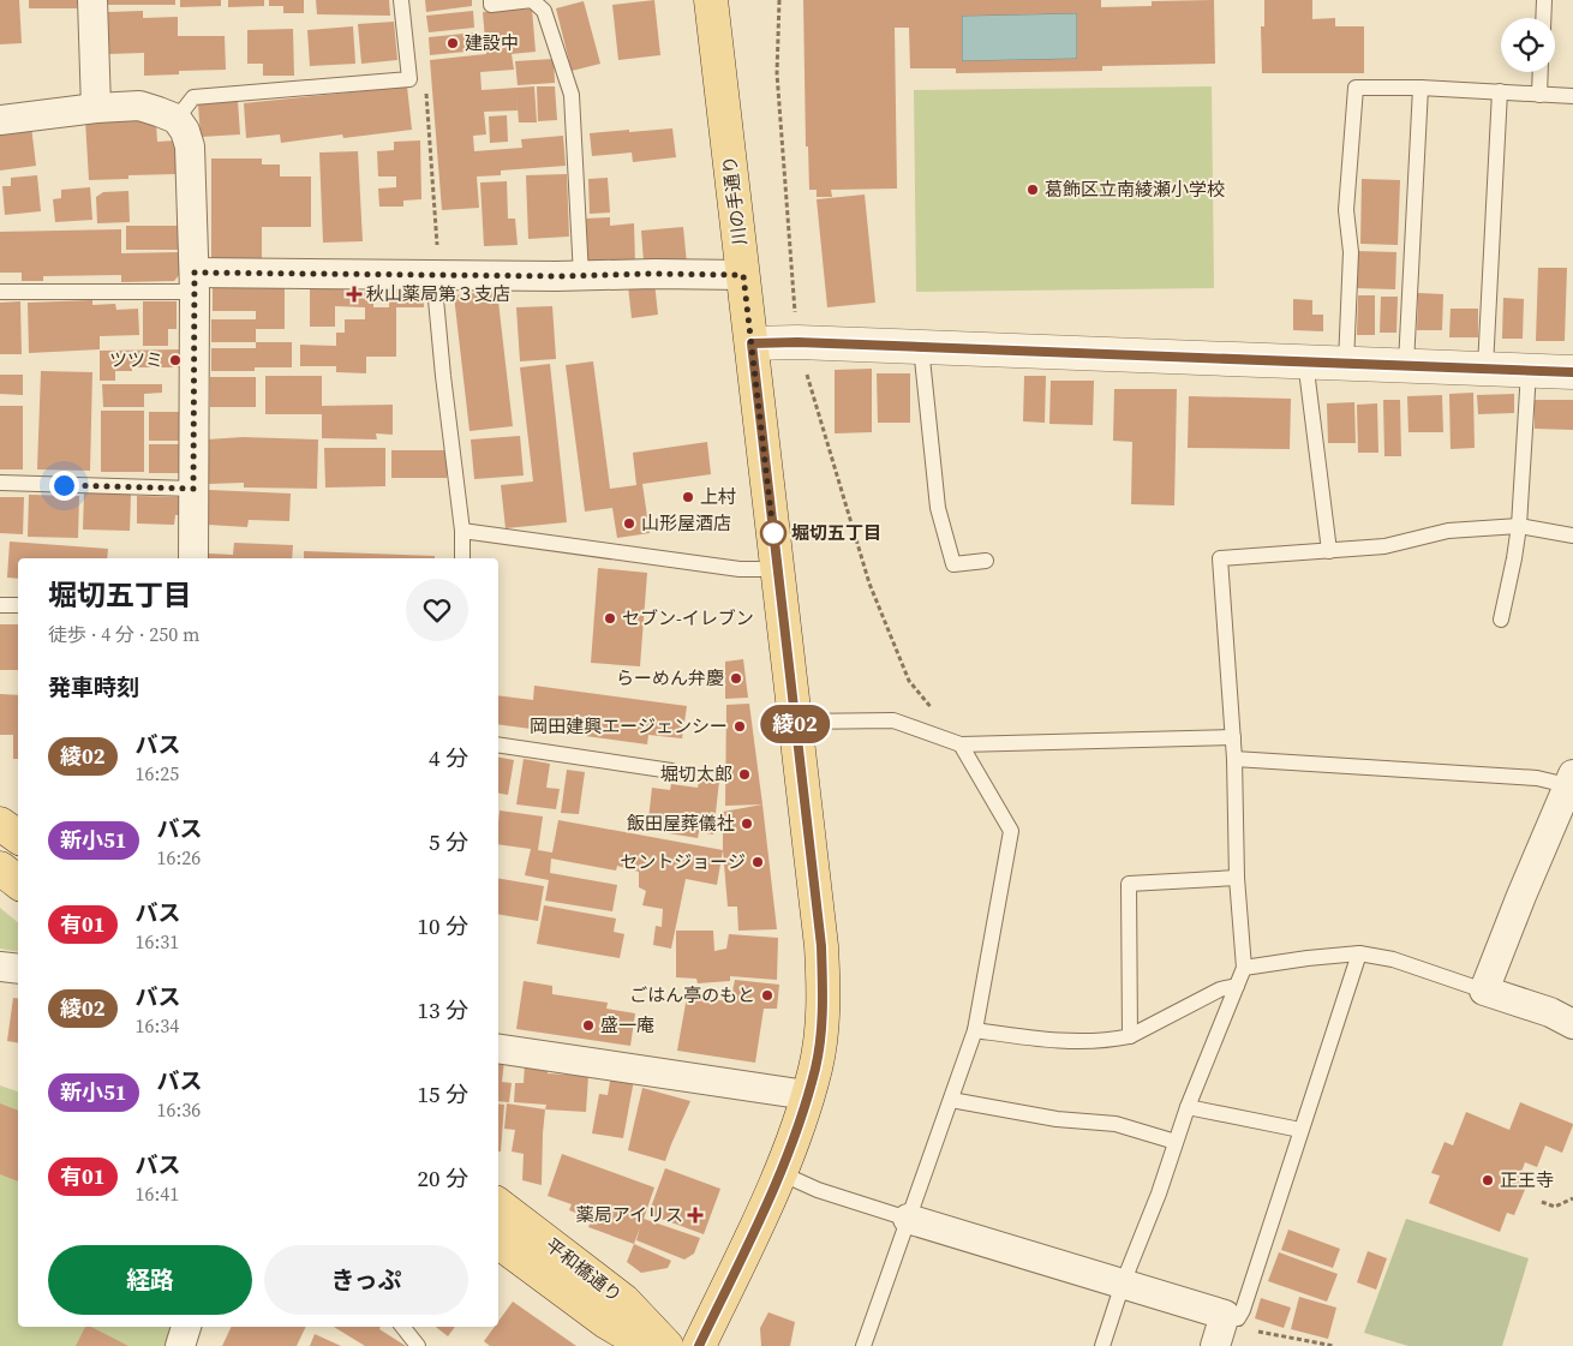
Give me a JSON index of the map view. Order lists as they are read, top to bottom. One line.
{"streets":{"main road":["川の手通り","平和橋通り"]},"places":{"other":["建設中","葛飾区立南綾瀬小学校","ツツミ","上村","山形屋酒店","堀切五丁目","セブン-イレブン","らーめん弁慶","岡田建興エージェンシー","堀切太郎","飯田屋葬儀社","セントジョージ","ごはん亭のもと","盛一庵","正王寺"],"health":["秋山薬局第３支店","薬局アイリス"]},"lines":["bus line 綾02"],"page":{"on_map":"綾02","heading":[["堀切五丁目","徒歩 · 4 分 · 250 m"],"発車時刻"],"list":[{"mark":"綾02","name":"バス","note":"16:25","value":"4 分"},{"mark":"新小51","name":"バス","note":"16:26","value":"5 分"},{"mark":"有01","name":"バス","note":"16:31","value":"10 分"},{"mark":"綾02","name":"バス","note":"16:34","value":"13 分"},{"mark":"新小51","name":"バス","note":"16:36","value":"15 分"},{"mark":"有01","name":"バス","note":"16:41","value":"20 分"}],"buttons":["経路","きっぷ"]}}
